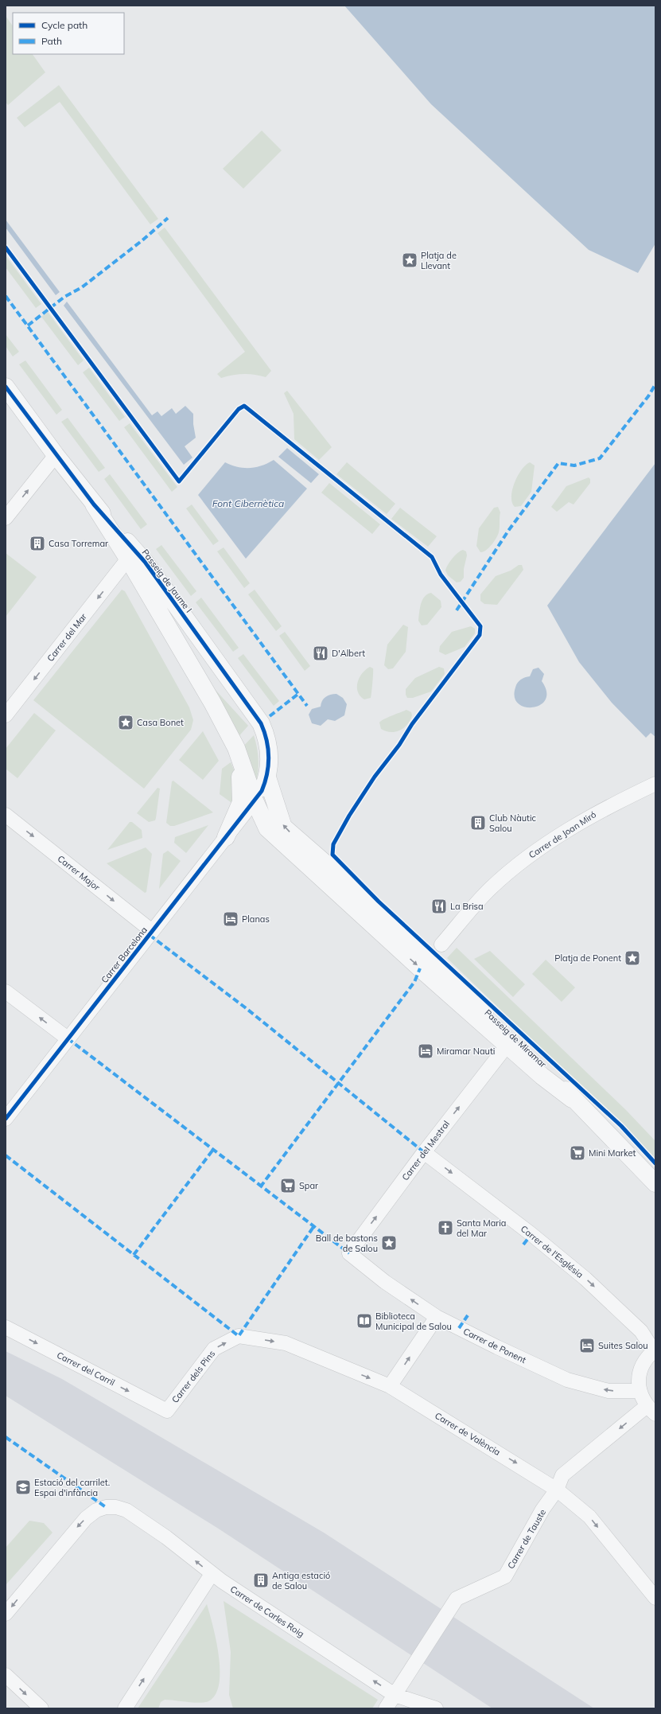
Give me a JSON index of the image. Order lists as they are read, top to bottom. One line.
{"streets":{"street":["Passeig de Jaume I","Carrer del Mar","Carrer de Joan Miró","Carrer Major","Carrer Barcelona","Passeig de Miramar","Carrer del Mestral","Carrer de l'Església","Carrer de Ponent","Carrer del Carril","Carrer dels Pins","Carrer de València","Carrer de Tauste","Carrer de Carles Roig"]},"crossings":[["Passeig de Jaume I","Carrer del Mar"],["Passeig de Jaume I","Carrer Barcelona"],["Passeig de Jaume I","Passeig de Miramar"],["Carrer Major","Carrer Barcelona"],["Carrer Barcelona","Passeig de Miramar"],["Passeig de Miramar","Carrer del Mestral"],["Carrer del Mestral","Carrer de l'Església"],["Carrer del Mestral","Carrer de Ponent"],["Carrer del Carril","Carrer dels Pins"],["Carrer dels Pins","Carrer de València"],["Carrer de València","Carrer de Tauste"],["Carrer de Tauste","Carrer de Carles Roig"]],"one_way":["Carrer del Mar","Carrer Major","Carrer del Mestral","Carrer de l'Església","Carrer de Ponent","Carrer del Carril","Carrer dels Pins","Carrer de València","Carrer de Carles Roig"],"water":["Font Cibernètica"],"places":{"place":["Platja de Llevant","Casa Bonet","Platja de Ponent","Ball de bastons de Salou"],"building":["Casa Torremar","Club Nàutic Salou","Antiga estació de Salou"],"restaurant":["D'Albert","La Brisa"],"hotel":["Planas","Miramar Nauti","Suites Salou"],"supermarket":["Mini Market","Spar"],"church":["Santa Maria del Mar"],"library":["Biblioteca Municipal de Salou"],"school or university":["Estació del carrilet. Espai d'infància"]},"legend":["Cycle path","Path"]}
